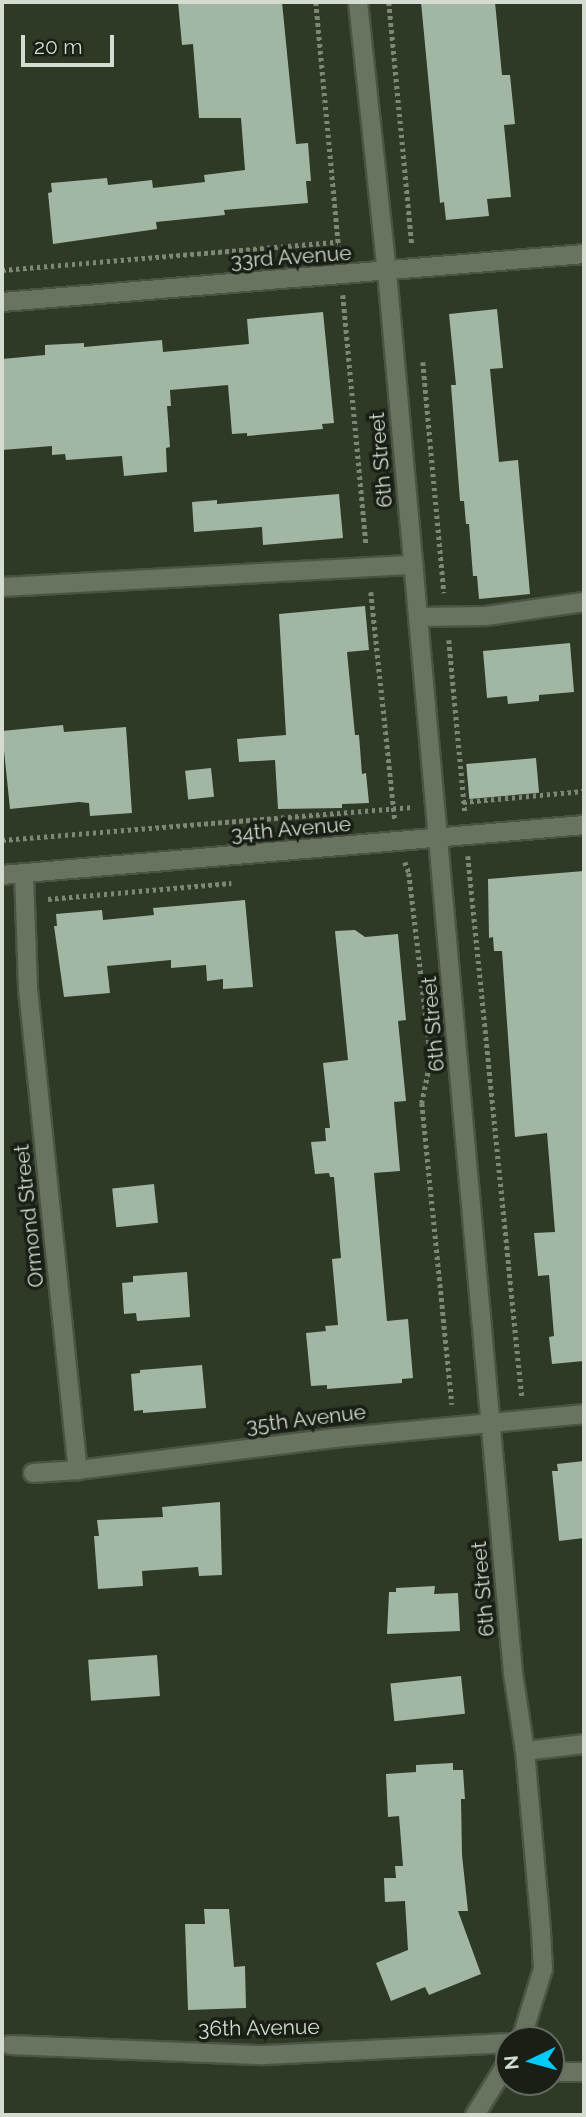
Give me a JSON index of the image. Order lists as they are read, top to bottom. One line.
{"streets":{"street":["33rd Avenue","6th Street","34th Avenue","Ormond Street","35th Avenue","36th Avenue"]},"crossings":[["33rd Avenue","6th Street"],["6th Street","34th Avenue"],["6th Street","35th Avenue"],["34th Avenue","Ormond Street"],["Ormond Street","35th Avenue"]],"scale_bar":"20 m","north":"left"}
